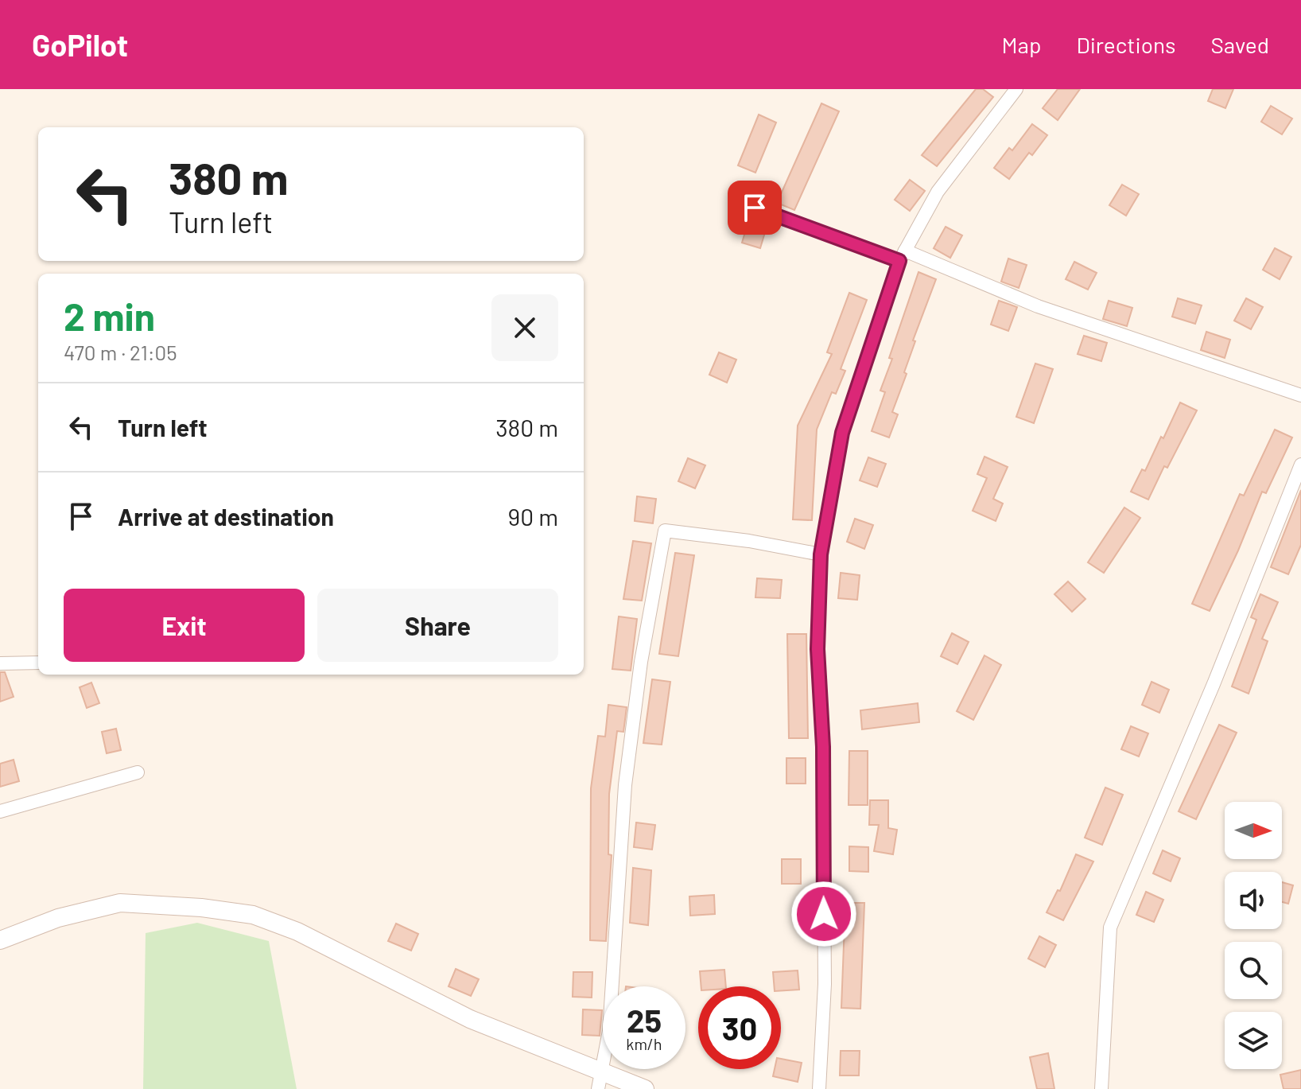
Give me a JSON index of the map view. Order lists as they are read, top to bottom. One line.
{"north":"right","page":{"header":"GoPilot","nav":["Map","Directions","Saved"],"turn":["380 m","Turn left"],"heading":["2 min","470 m · 21:05"],"list":[{"name":"Turn left","value":"380 m"},{"name":"Arrive at destination","value":"90 m"}],"buttons":["Exit","Share"],"speed":"25 km/h","limit":"30"}}
